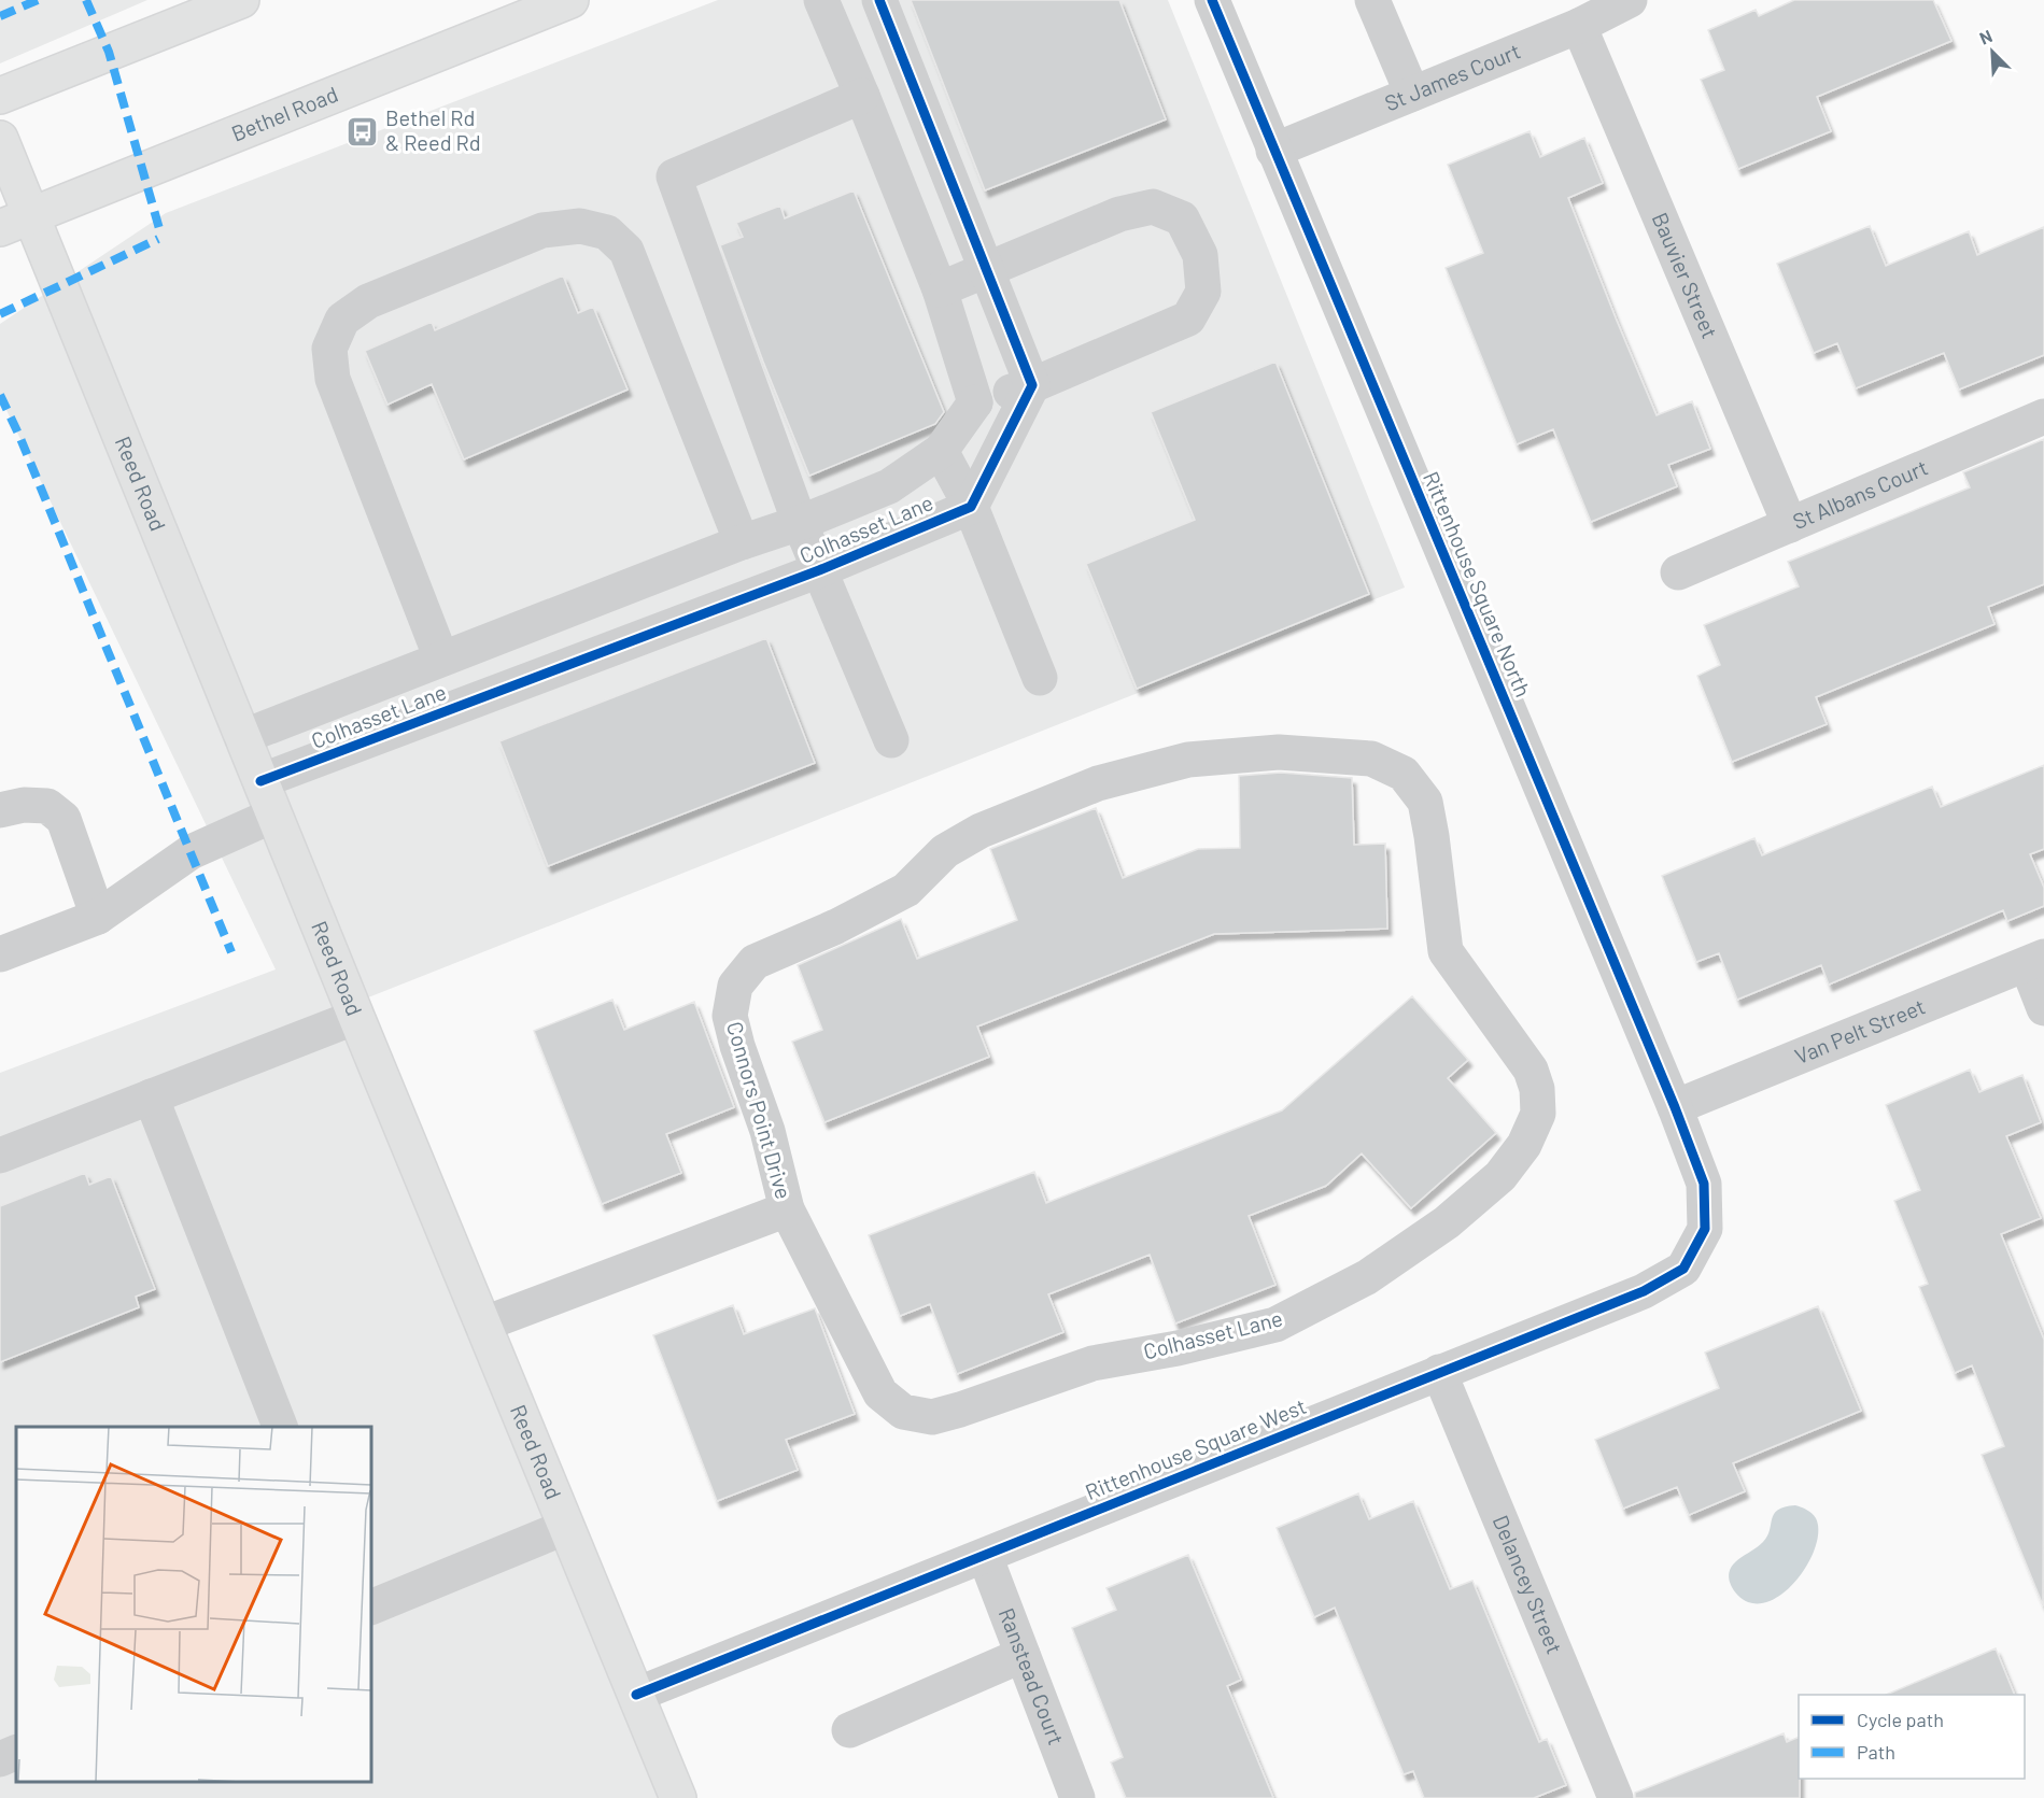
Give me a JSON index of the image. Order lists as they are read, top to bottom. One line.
{"streets":{"main road":["Bethel Road","Reed Road"],"street":["St James Court","Bauvier Street","St Albans Court","Colhasset Lane","Rittenhouse Square North","Van Pelt Street","Connors Point Drive","Rittenhouse Square West","Delancey Street","Ranstead Court"]},"crossings":[["St James Court","Bauvier Street"],["St James Court","Rittenhouse Square North"],["Bethel Road","Reed Road"],["Bauvier Street","St Albans Court"],["Reed Road","Colhasset Lane"],["Reed Road","Connors Point Drive"],["Reed Road","Rittenhouse Square West"],["Colhasset Lane","Connors Point Drive"],["Rittenhouse Square North","Van Pelt Street"],["Rittenhouse Square North","Rittenhouse Square West"],["Rittenhouse Square West","Delancey Street"],["Rittenhouse Square West","Ranstead Court"]],"places":{"bus stop":["Bethel Rd & Reed Rd"]},"legend":["Cycle path","Path"],"north":"top left"}
